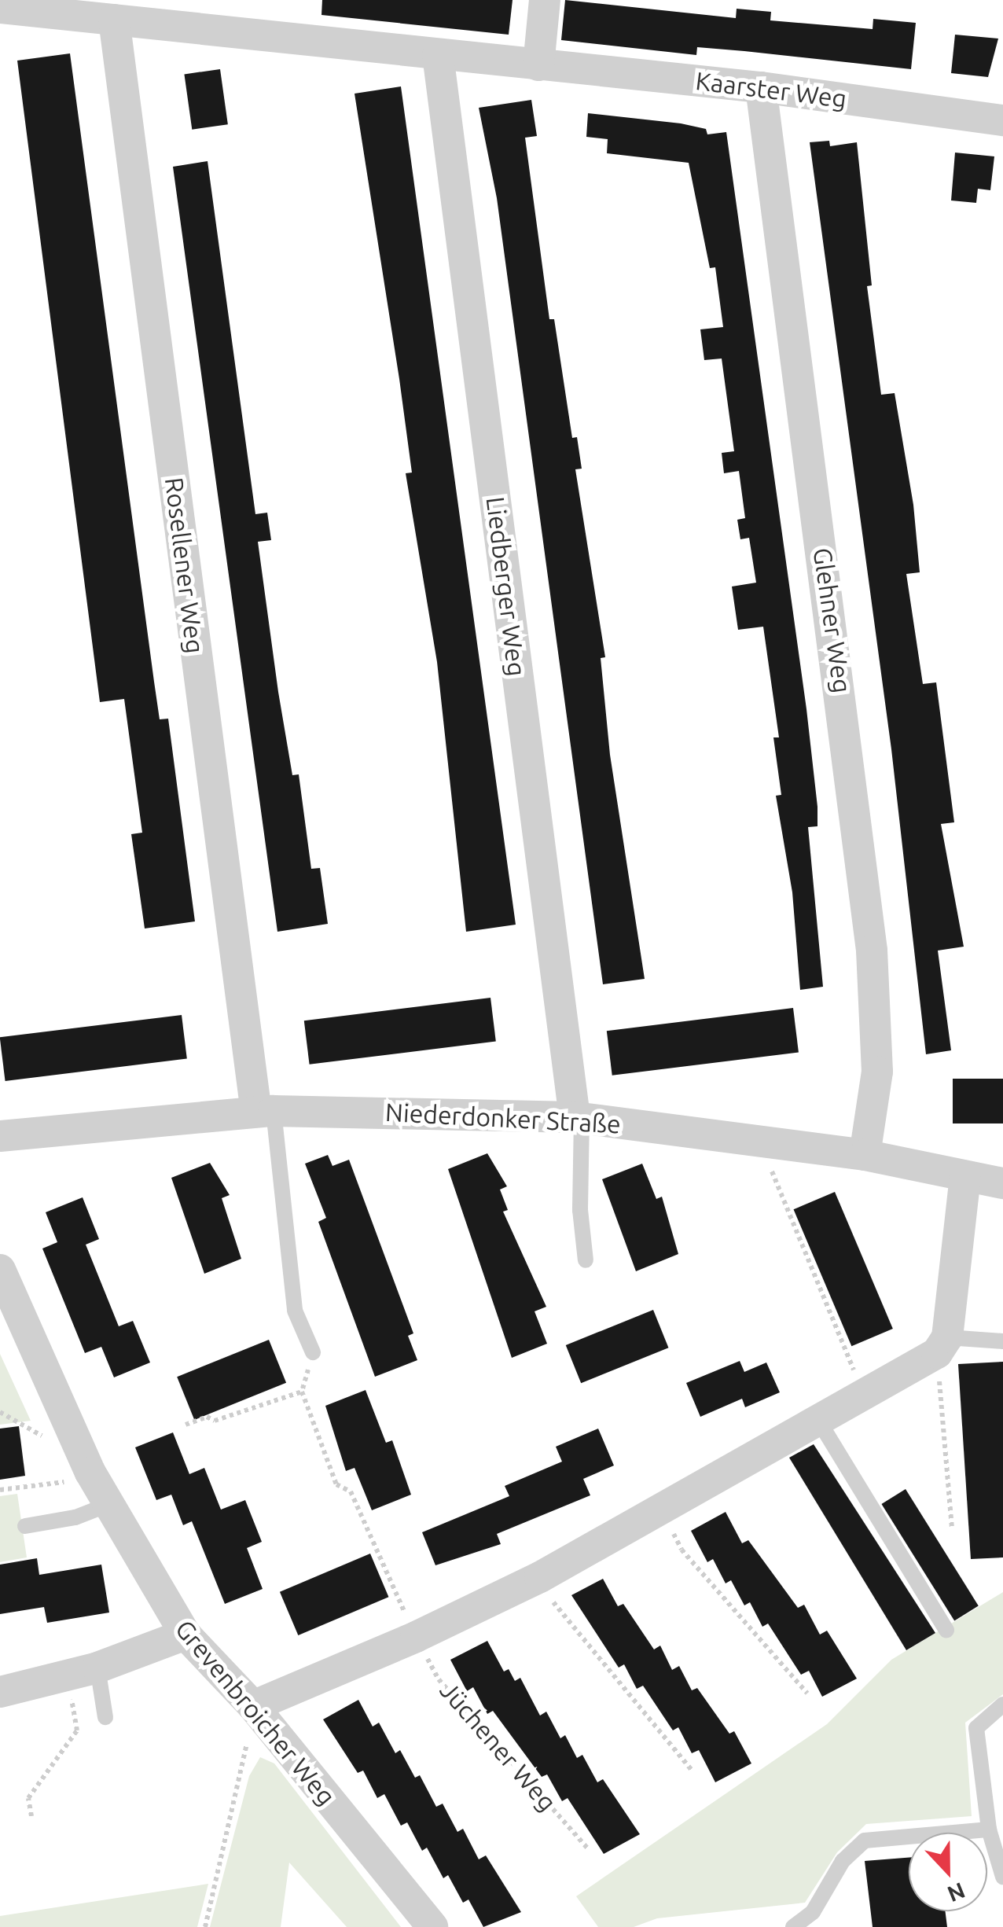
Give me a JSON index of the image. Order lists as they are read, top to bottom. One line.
{"streets":{"street":["Kaarster Weg","Rosellener Weg","Liedberger Weg","Glehner Weg","Niederdonker Straße","Grevenbroicher Weg"],"path":["Jüchener Weg"]},"crossings":[["Kaarster Weg","Rosellener Weg"],["Kaarster Weg","Liedberger Weg"],["Kaarster Weg","Glehner Weg"],["Rosellener Weg","Niederdonker Straße"],["Liedberger Weg","Niederdonker Straße"],["Glehner Weg","Niederdonker Straße"]],"north":"bottom"}
